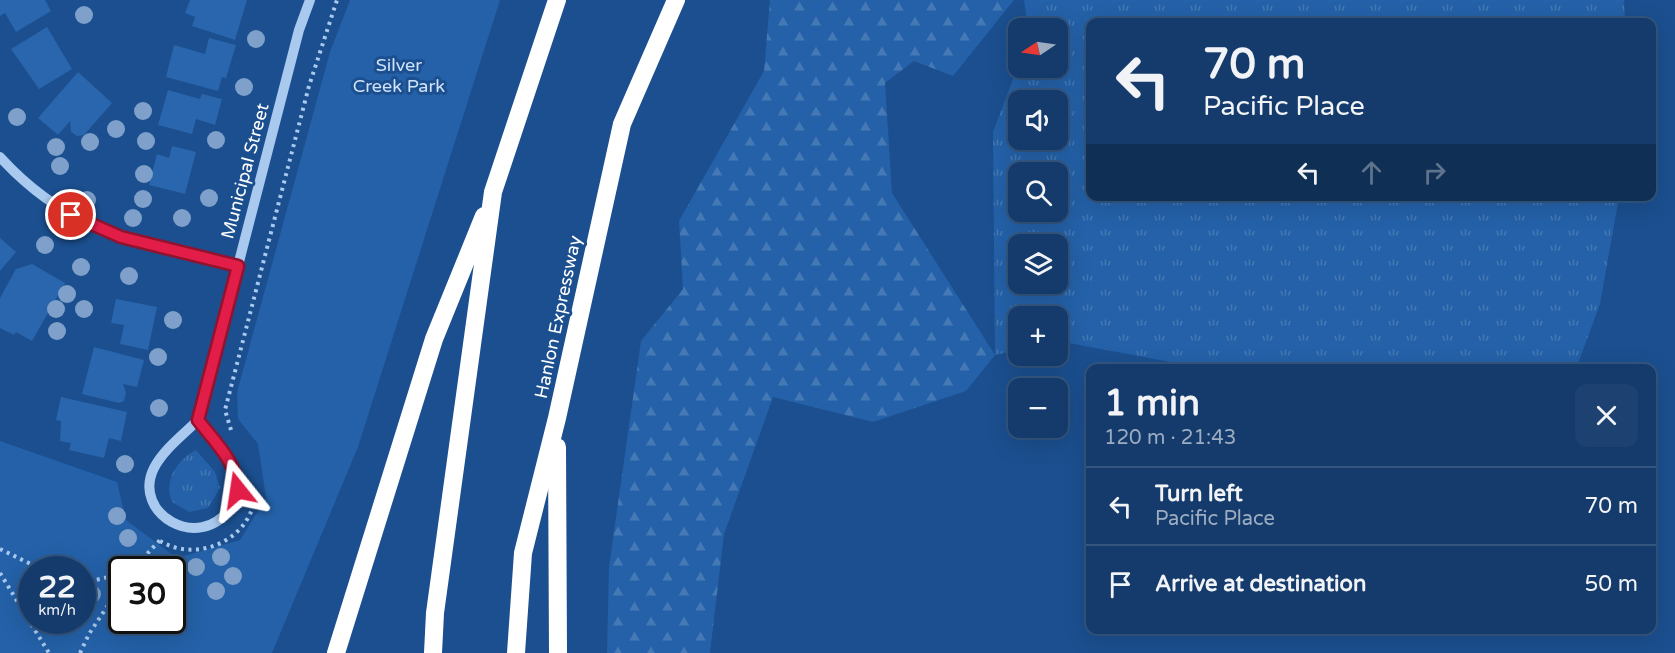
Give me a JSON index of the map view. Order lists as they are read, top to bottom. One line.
{"streets":{"highway":["Hanlon Expressway"],"street":["Municipal Street"]},"parks":["Silver Creek Park"],"north":"left","page":{"map_buttons":["+","−"],"turn":["70 m","Pacific Place"],"heading":["1 min","120 m · 21:43"],"list":[{"name":"Turn left","note":"Pacific Place","value":"70 m"},{"name":"Arrive at destination","value":"50 m"}],"speed":"22 km/h","limit":"30"}}
